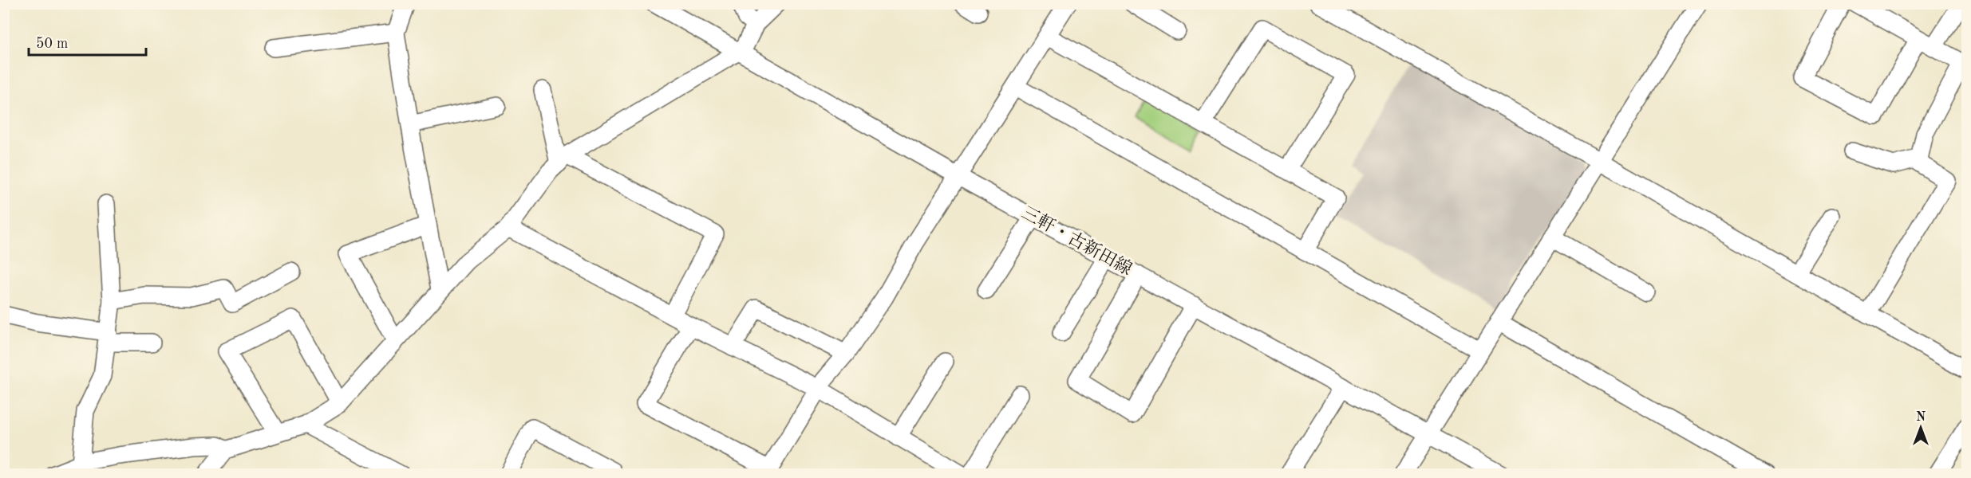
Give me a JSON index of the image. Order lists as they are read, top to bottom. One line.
{"streets":{"street":["三軒・古新田線"]},"scale_bar":"50 m","north":"top"}
